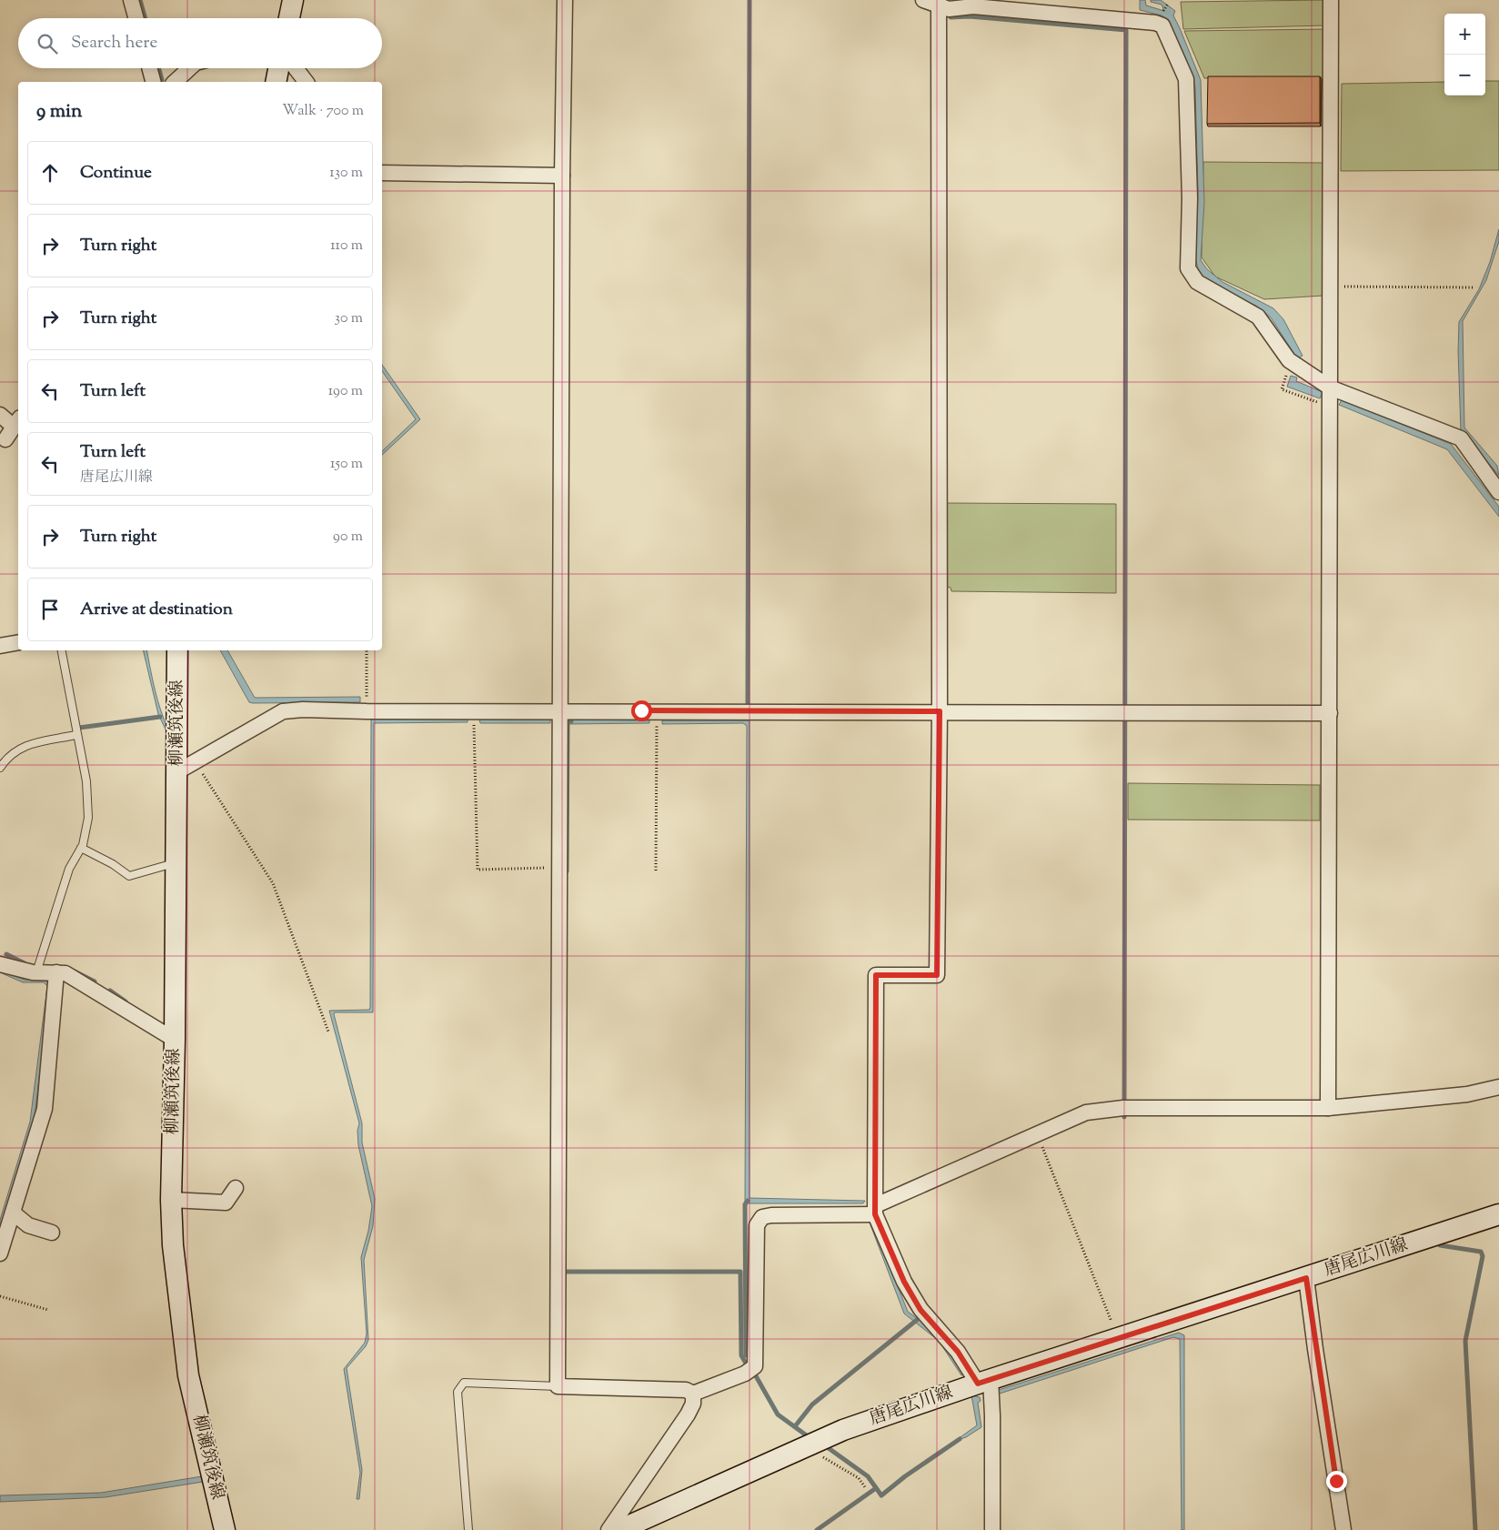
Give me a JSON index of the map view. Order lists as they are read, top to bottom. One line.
{"streets":{"main road":["柳瀬筑後線","唐尾広川線"]},"page":{"map_buttons":["+","−"],"search":"Search here","heading":["9 min","Walk · 700 m"],"list":[["Continue","130 m"],["Turn right","110 m"],["Turn right","30 m"],["Turn left","190 m"],["Turn left","唐尾広川線","150 m"],["Turn right","90 m"],"Arrive at destination"]}}
